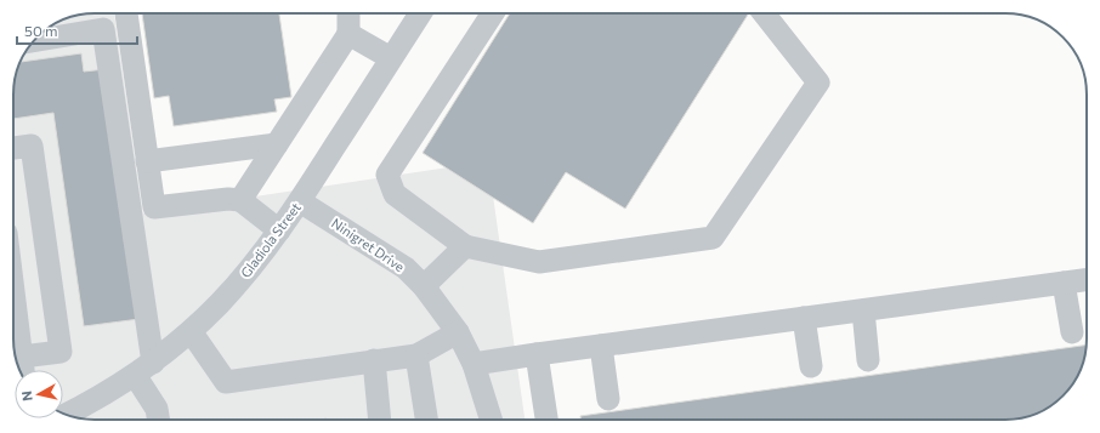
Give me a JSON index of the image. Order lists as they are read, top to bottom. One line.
{"streets":{"street":["Gladiola Street","Ninigret Drive"]},"crossings":[["Gladiola Street","Ninigret Drive"]],"scale_bar":"50 m","north":"left"}
